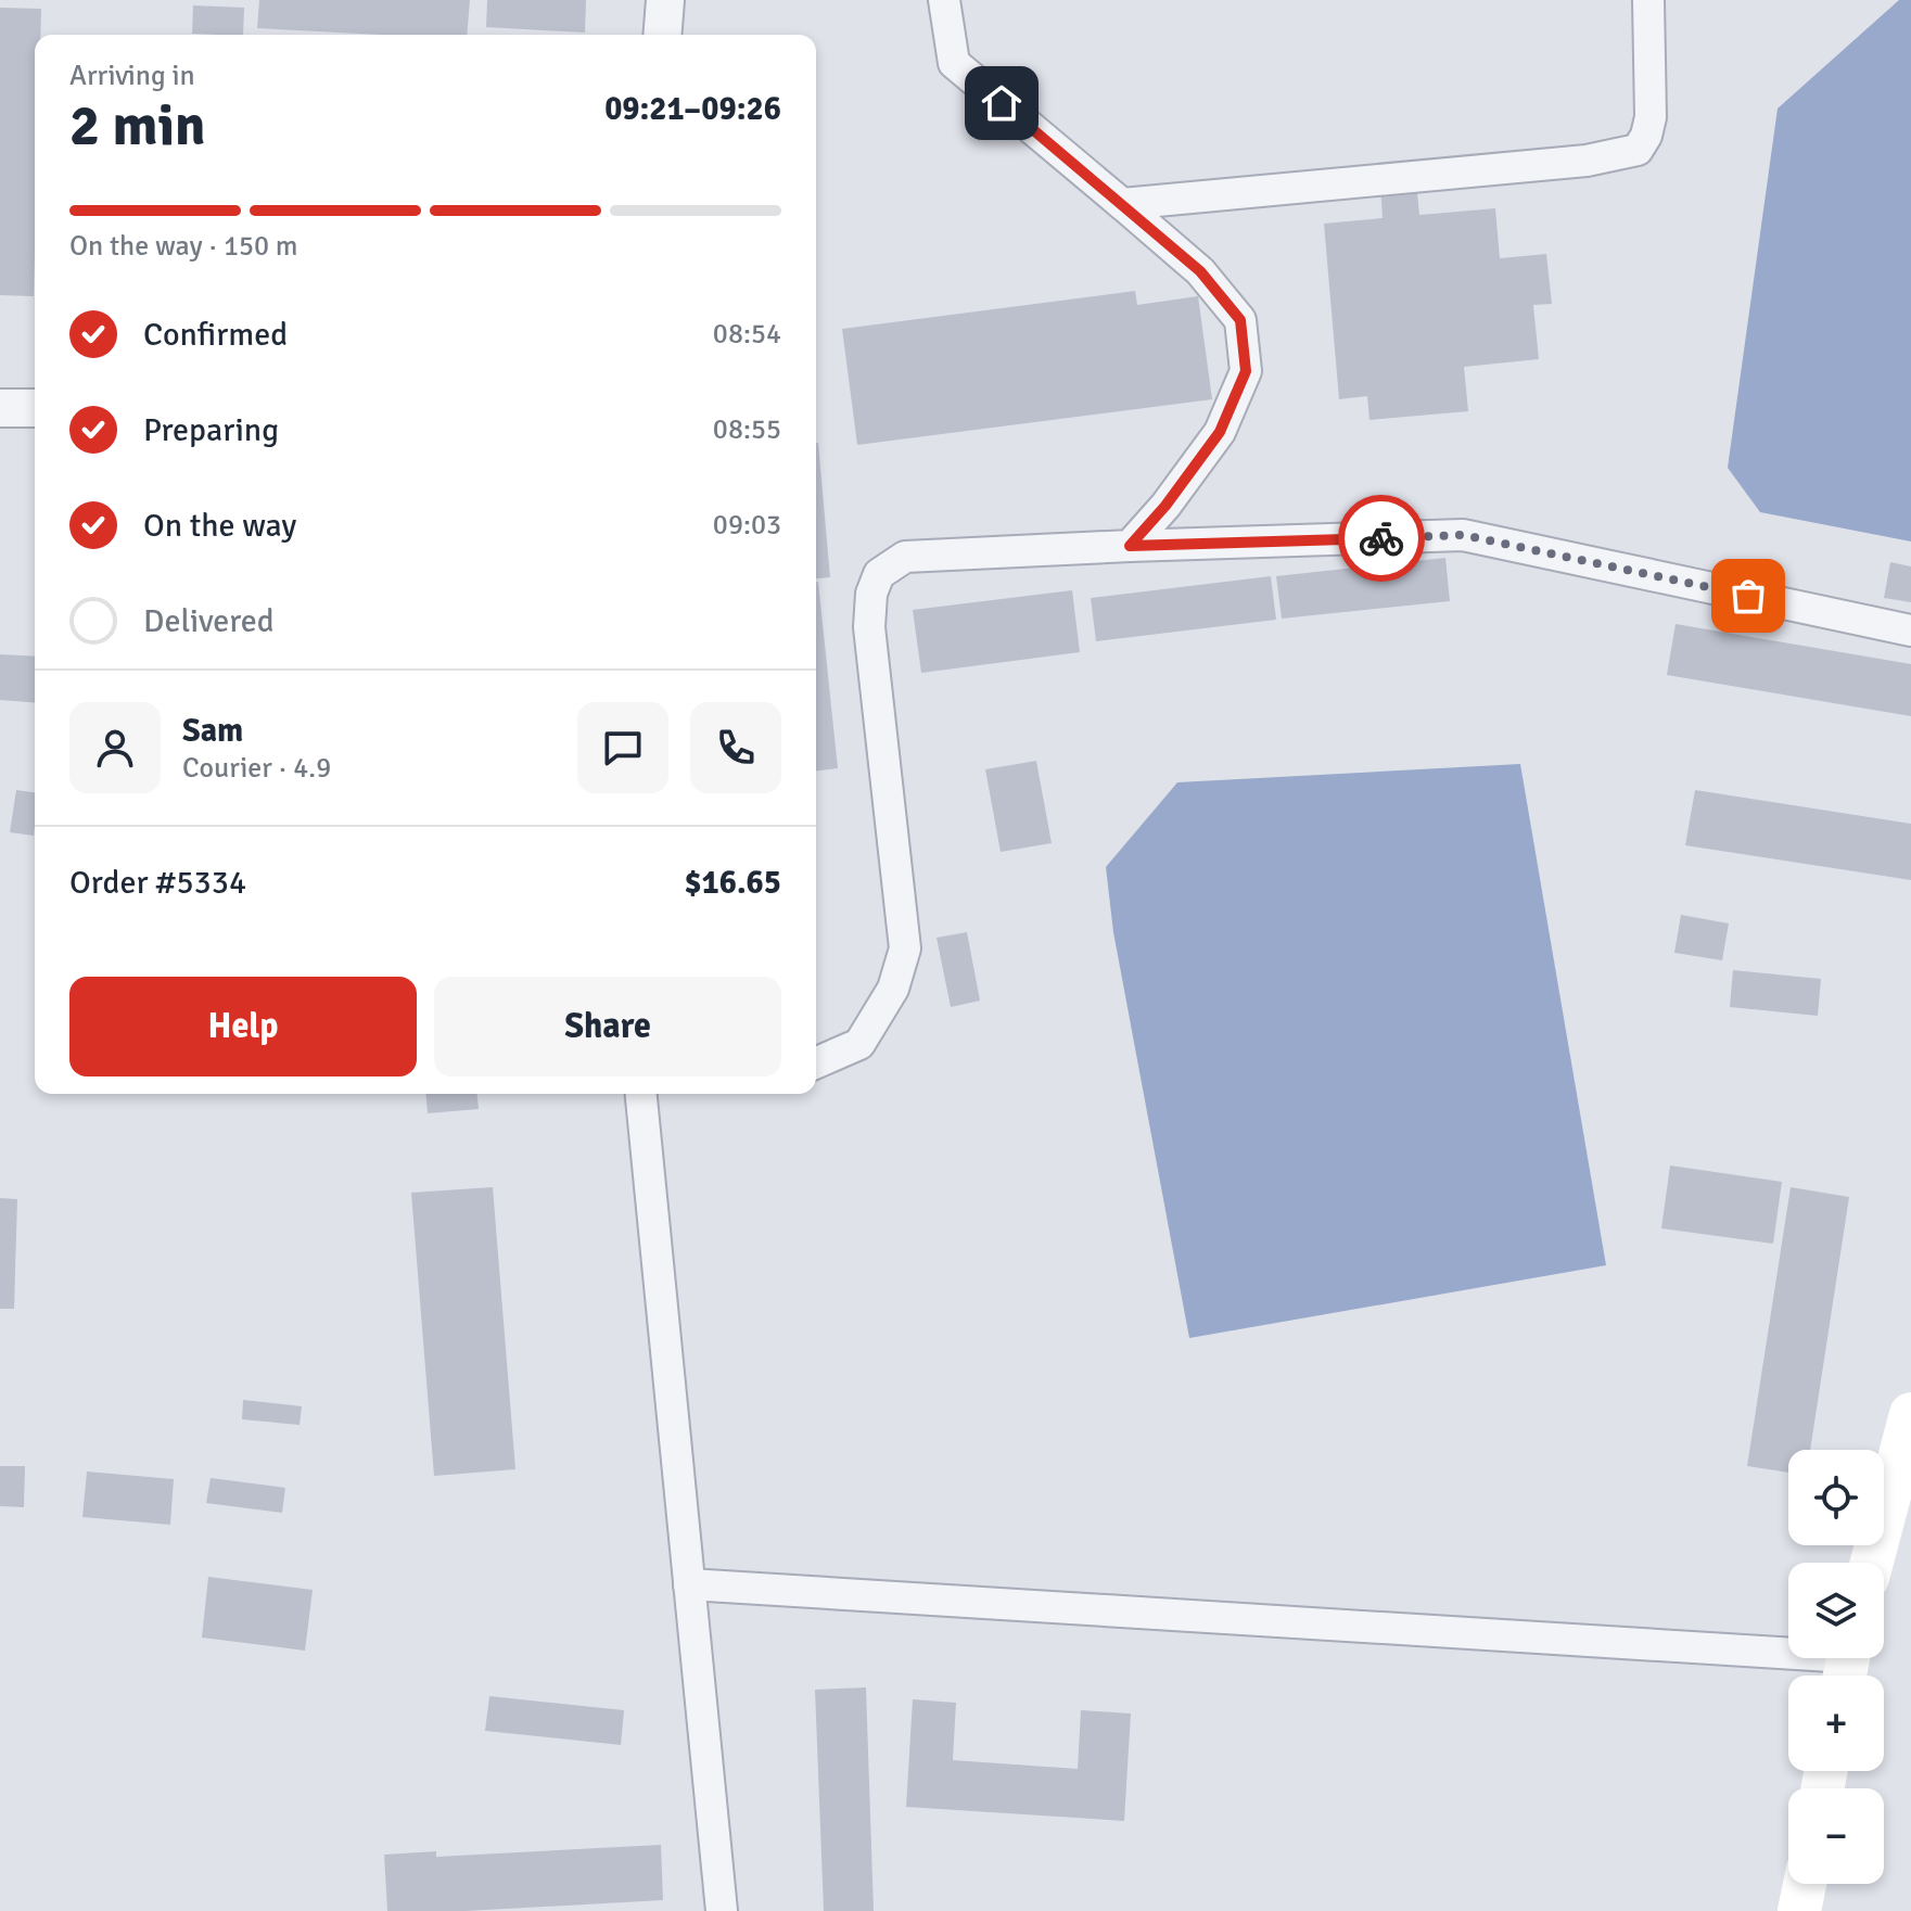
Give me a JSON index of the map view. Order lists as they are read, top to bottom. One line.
{"page":{"heading":["2 min","Arriving in","09:21–09:26"],"panel":["Sam","Courier · 4.9","Order #5334","$16.65"],"bar":"On the way · 150 m","list":[["Confirmed","08:54"],["Preparing","08:55"],["On the way","09:03"],"Delivered"],"buttons":["Help","Share"],"map_buttons":["+","−"]}}
